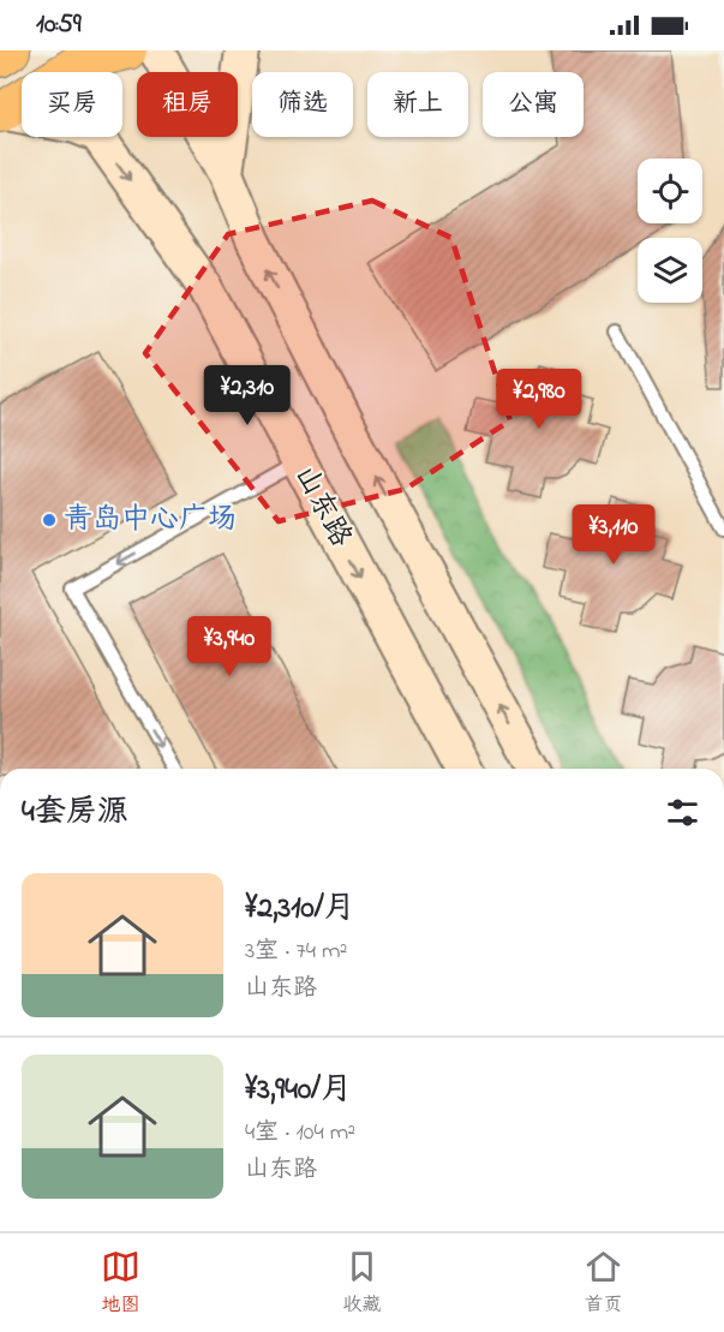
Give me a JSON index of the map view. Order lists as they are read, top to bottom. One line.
{"streets":{"main road":["山东路"]},"places":["青岛中心广场"],"page":{"status":"10:59","chip":["买房","租房","筛选","新上","公寓"],"price":["¥2,310","¥2,980","¥3,110","¥3,940"],"heading":"4套房源","list":[{"name":"¥2,310/月","note":"3室 · 74 m² · 山东路"},{"name":"¥3,940/月","note":"4室 · 104 m² · 山东路"}],"tabs":["地图","收藏","首页"]}}
